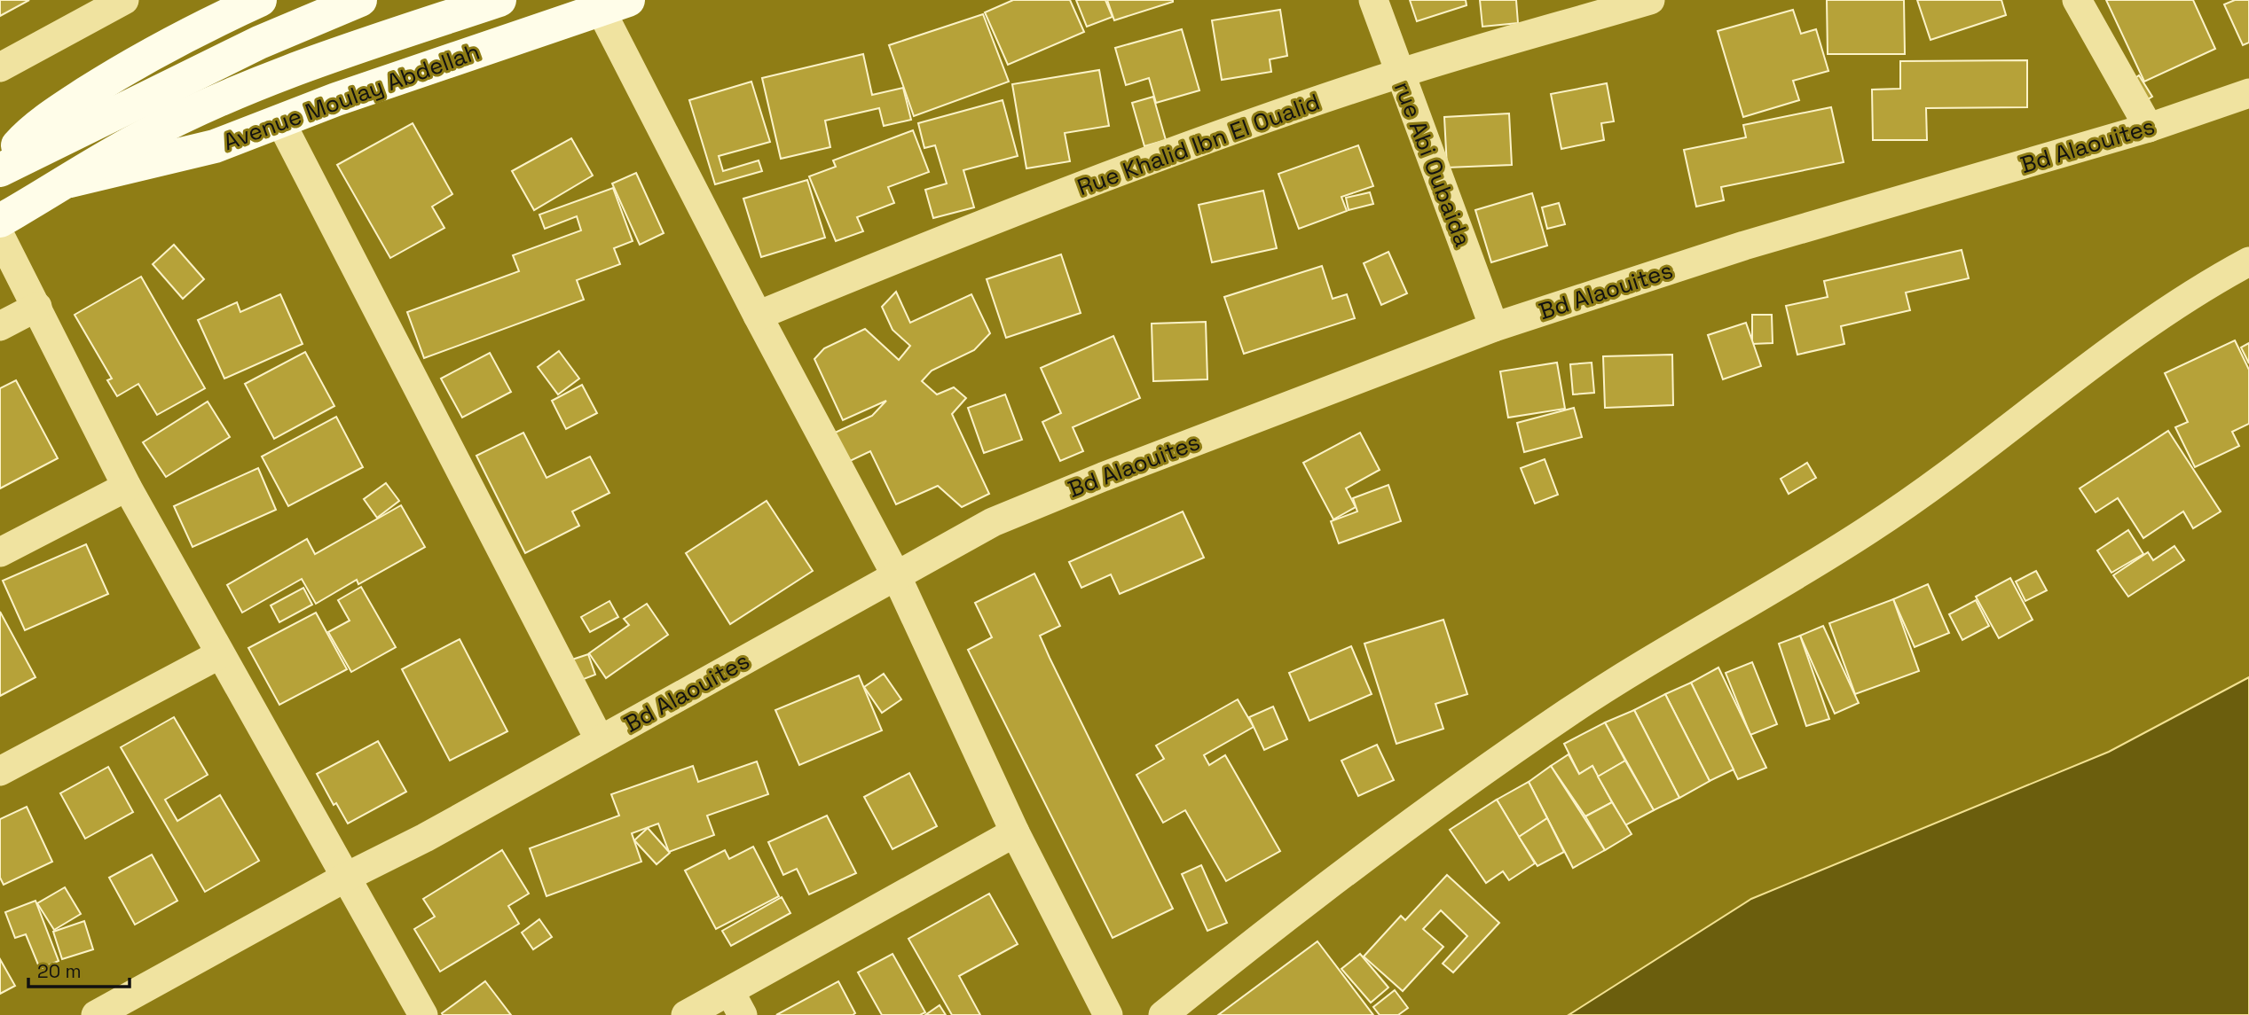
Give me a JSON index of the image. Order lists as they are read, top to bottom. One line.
{"streets":{"main road":["Avenue Moulay Abdellah"],"street":["Rue Khalid Ibn El Oualid","Bd Alaouites","rue Abi Oubaida"]},"crossings":[["Rue Khalid Ibn El Oualid","rue Abi Oubaida"],["Bd Alaouites","rue Abi Oubaida"]],"scale_bar":"20 m"}
